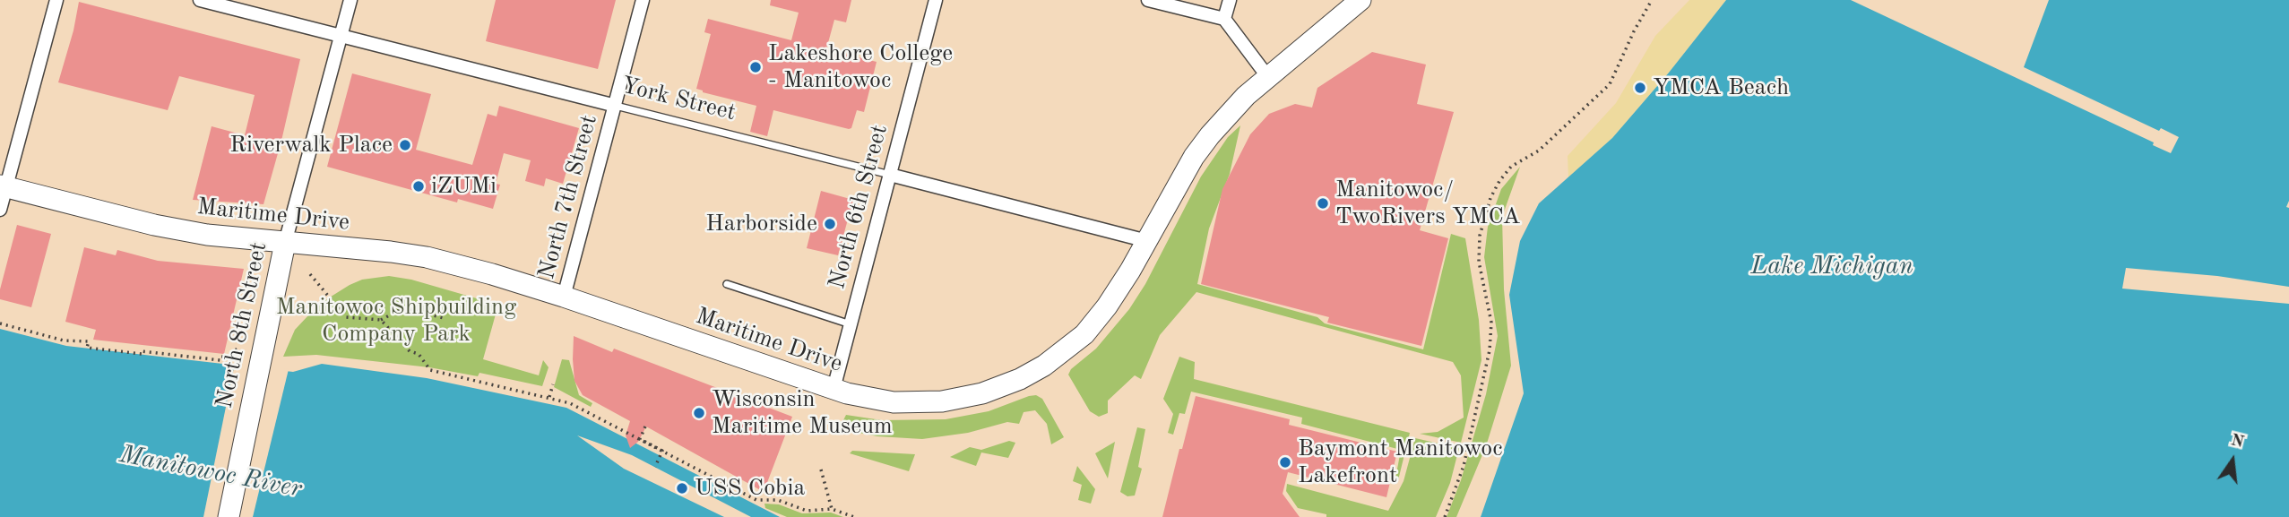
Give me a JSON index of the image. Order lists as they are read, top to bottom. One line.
{"streets":{"main road":["Maritime Drive","North 8th Street"],"street":["York Street","North 7th Street","North 6th Street"]},"crossings":[["York Street","North 7th Street"],["York Street","North 6th Street"],["York Street","Maritime Drive"],["York Street","North 8th Street"],["North 7th Street","Maritime Drive"],["North 6th Street","Maritime Drive"],["Maritime Drive","North 8th Street"]],"water":["Lake Michigan","Manitowoc River"],"parks":["Manitowoc Shipbuilding Company Park"],"places":["Lakeshore College - Manitowoc","YMCA Beach","Riverwalk Place","iZUMi","Manitowoc/ TwoRivers YMCA","Harborside","Wisconsin Maritime Museum","Baymont Manitowoc Lakefront","USS Cobia"],"north":"top"}
